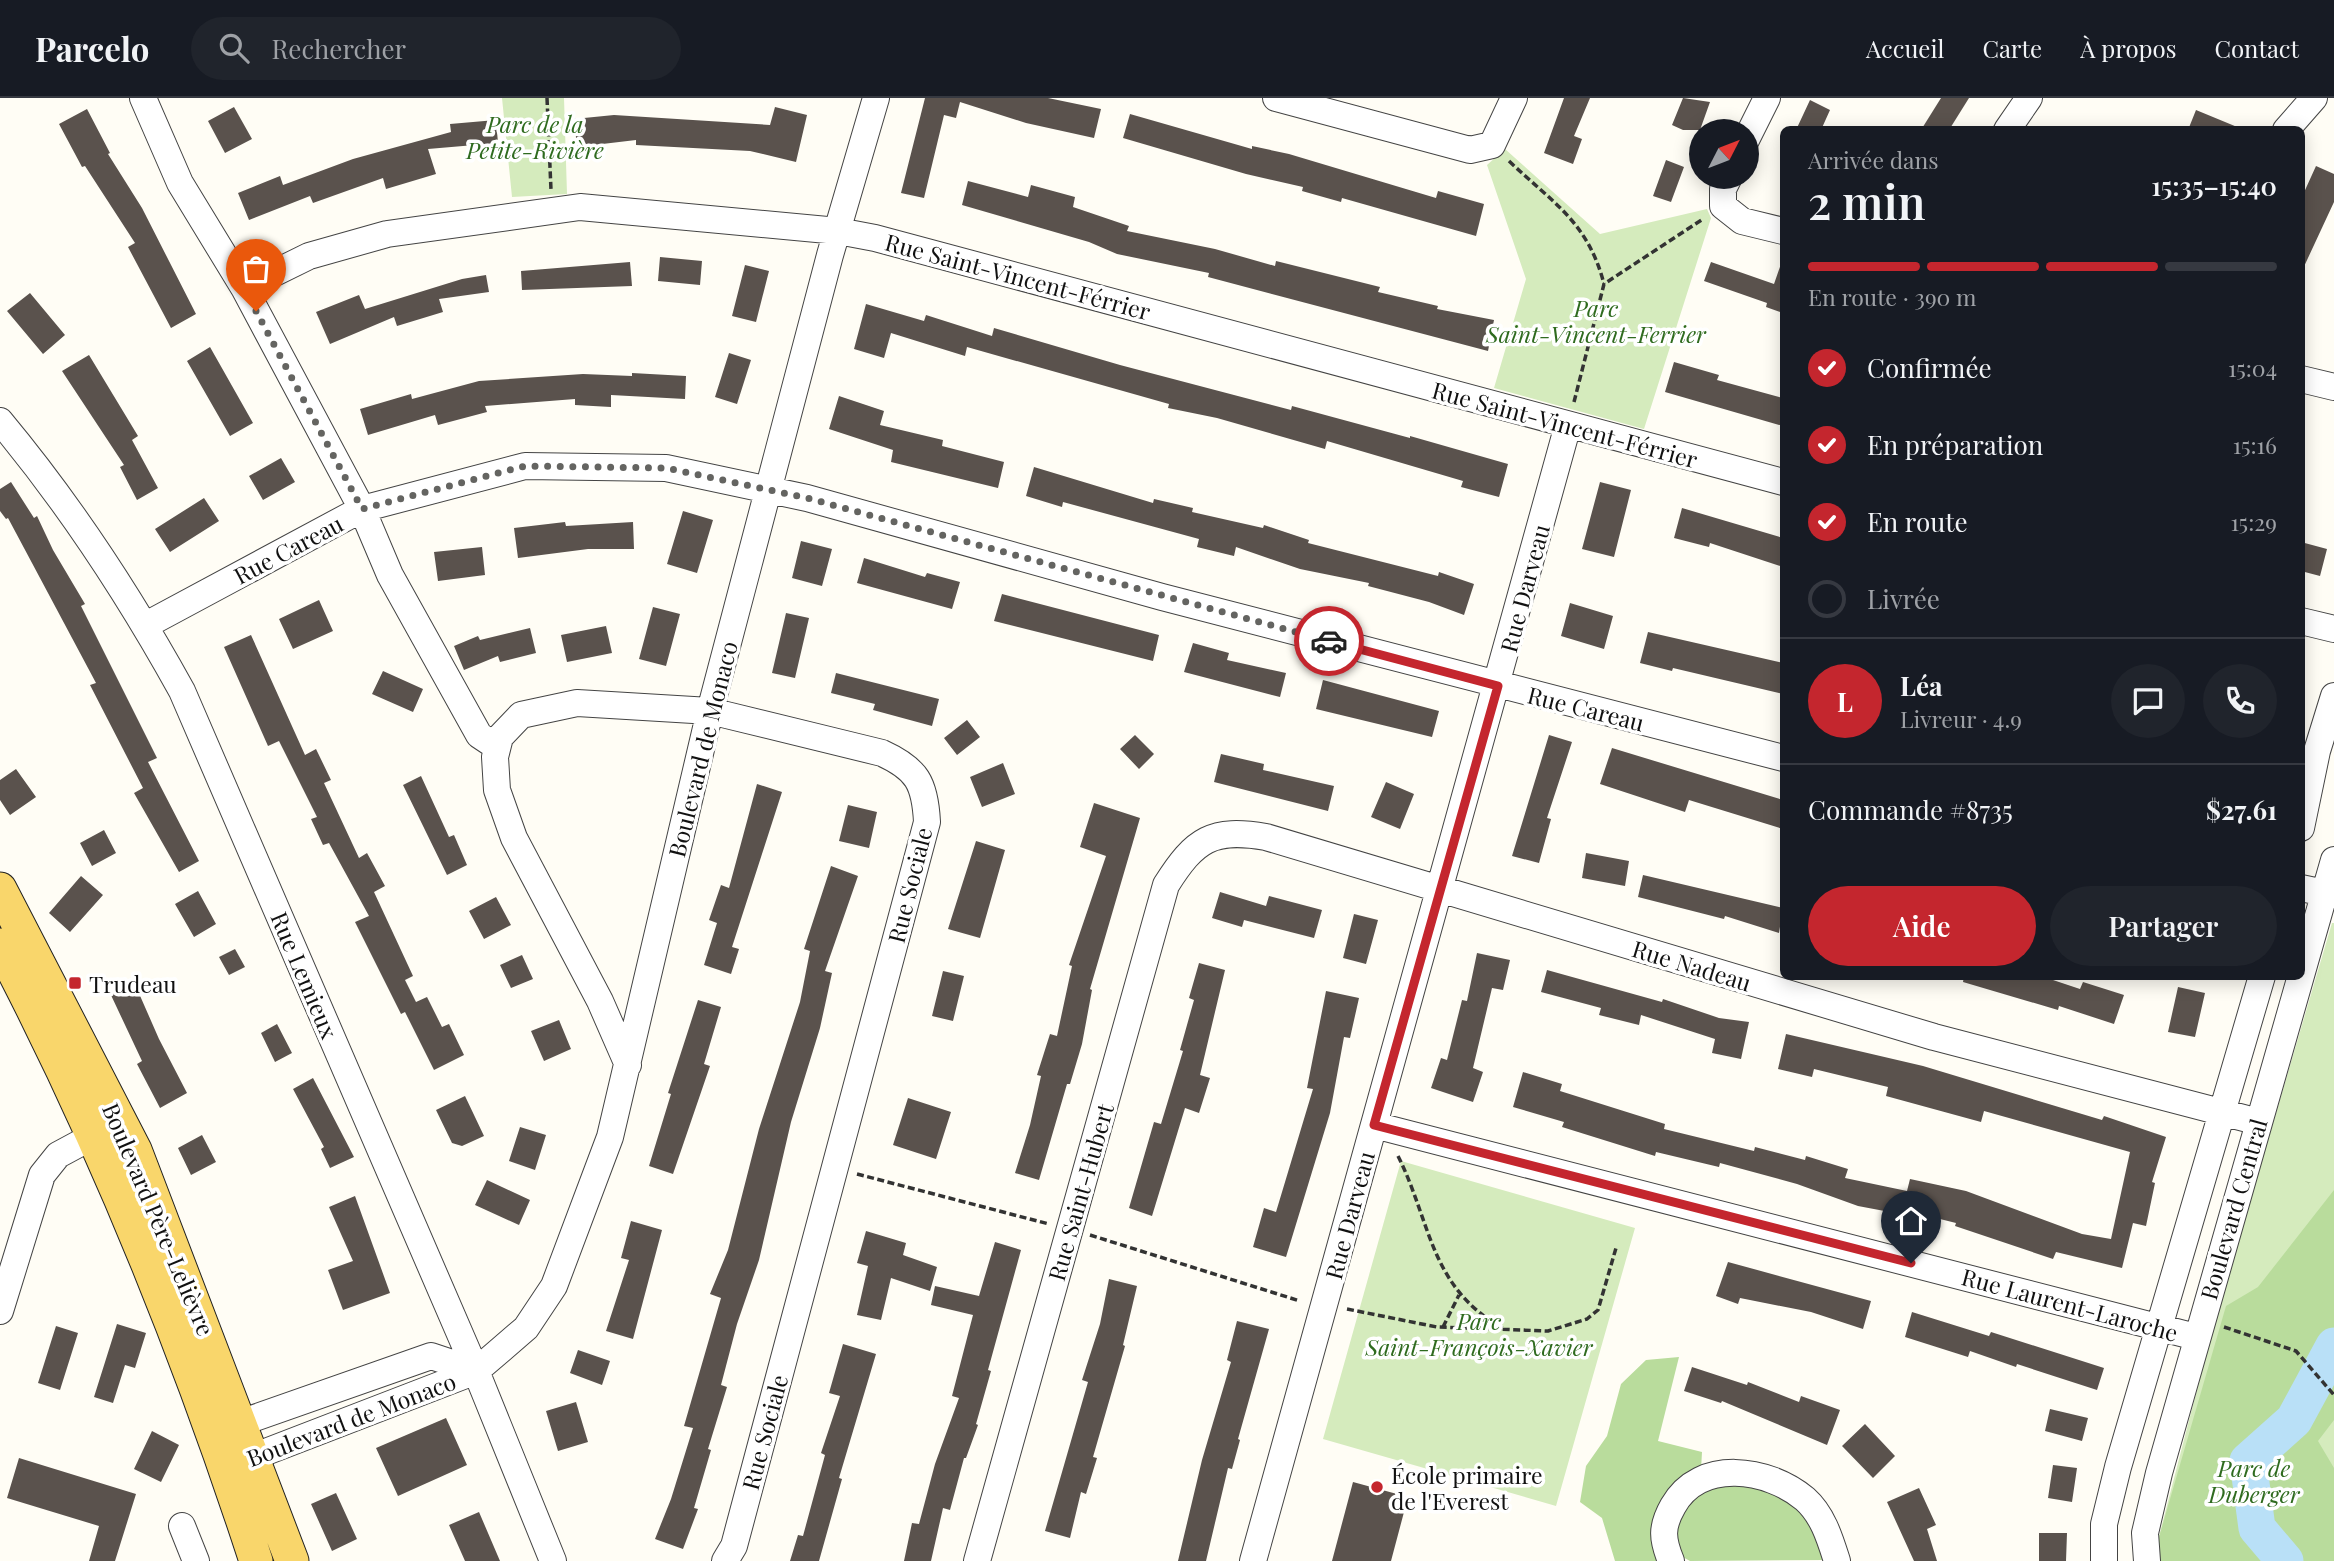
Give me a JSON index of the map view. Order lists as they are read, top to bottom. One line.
{"streets":{"main road":["Boulevard Père-Lelièvre"],"street":["Rue Saint-Vincent-Férrier","Rue Careau","Rue Darveau","Boulevard de Monaco","Rue Sociale","Rue Nadeau","Rue Lemieux","Rue Saint-Hubert","Boulevard Central","Rue Laurent-Laroche"]},"crossings":[["Rue Saint-Vincent-Férrier","Rue Darveau"],["Rue Saint-Vincent-Férrier","Boulevard de Monaco"],["Rue Careau","Rue Darveau"],["Rue Careau","Boulevard de Monaco"],["Rue Careau","Rue Lemieux"],["Rue Darveau","Rue Nadeau"],["Rue Darveau","Rue Laurent-Laroche"],["Boulevard de Monaco","Rue Sociale"],["Boulevard de Monaco","Rue Lemieux"],["Boulevard de Monaco","Boulevard Père-Lelièvre"],["Rue Nadeau","Rue Saint-Hubert"],["Rue Nadeau","Boulevard Central"],["Boulevard Central","Rue Laurent-Laroche"]],"parks":["Parc de la Petite-Rivière","Parc Saint-Vincent-Ferrier","Parc Saint-François-Xavier","Parc de Duberger"],"places":{"transit":["Trudeau"],"other":["École primaire de l'Everest"]},"north":"top right","page":{"header":"Parcelo","search":"Rechercher","nav":["Accueil","Carte","À propos","Contact"],"heading":["2 min","Arrivée dans","15:35–15:40"],"panel":["Léa","Livreur · 4.9","Commande #8735","$27.61"],"bar":"En route · 390 m","list":[["Confirmée","15:04"],["En préparation","15:16"],["En route","15:29"],"Livrée"],"round":"L","buttons":["Aide","Partager"]}}
